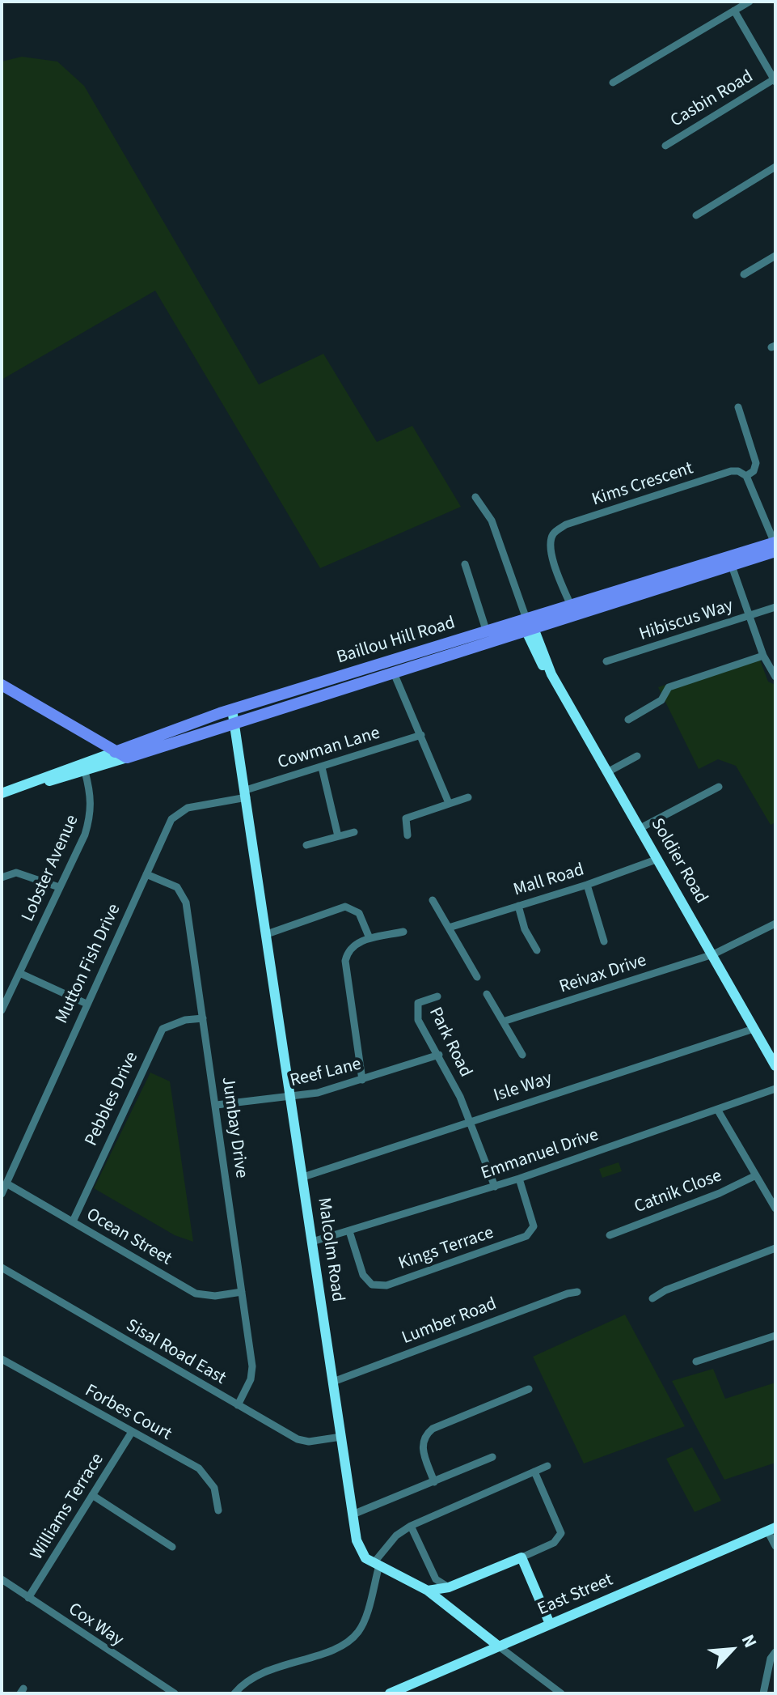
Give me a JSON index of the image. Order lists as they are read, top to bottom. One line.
{"streets":{"main road":["Baillou Hill Road"],"street":["Casbin Road","Kims Crescent","Hibiscus Way","Cowman Lane","Soldier Road","Lobster Avenue","Mall Road","Mutton Fish Drive","Reivax Drive","Park Road","Reef Lane","Isle Way","Pebbles Drive","Jumbay Drive","Emmanuel Drive","Catnik Close","Ocean Street","Kings Terrace","Malcolm Road","Lumber Road","Sisal Road East","Forbes Court","Williams Terrace","East Street","Cox Way"]},"crossings":[["Kims Crescent","Baillou Hill Road"],["Baillou Hill Road","Soldier Road"],["Baillou Hill Road","Lobster Avenue"],["Baillou Hill Road","Malcolm Road"],["Cowman Lane","Mutton Fish Drive"],["Cowman Lane","Malcolm Road"],["Soldier Road","Mall Road"],["Soldier Road","Reivax Drive"],["Soldier Road","Isle Way"],["Mutton Fish Drive","Jumbay Drive"],["Mutton Fish Drive","Ocean Street"],["Mutton Fish Drive","Malcolm Road"],["Park Road","Reef Lane"],["Park Road","Isle Way"],["Park Road","Emmanuel Drive"],["Reef Lane","Jumbay Drive"],["Reef Lane","Malcolm Road"],["Isle Way","Malcolm Road"],["Pebbles Drive","Jumbay Drive"],["Pebbles Drive","Ocean Street"],["Jumbay Drive","Ocean Street"],["Jumbay Drive","Sisal Road East"],["Emmanuel Drive","Kings Terrace"],["Emmanuel Drive","Malcolm Road"],["Malcolm Road","Lumber Road"],["Malcolm Road","Sisal Road East"],["Forbes Court","Williams Terrace"],["Williams Terrace","Cox Way"]],"north":"top right"}
